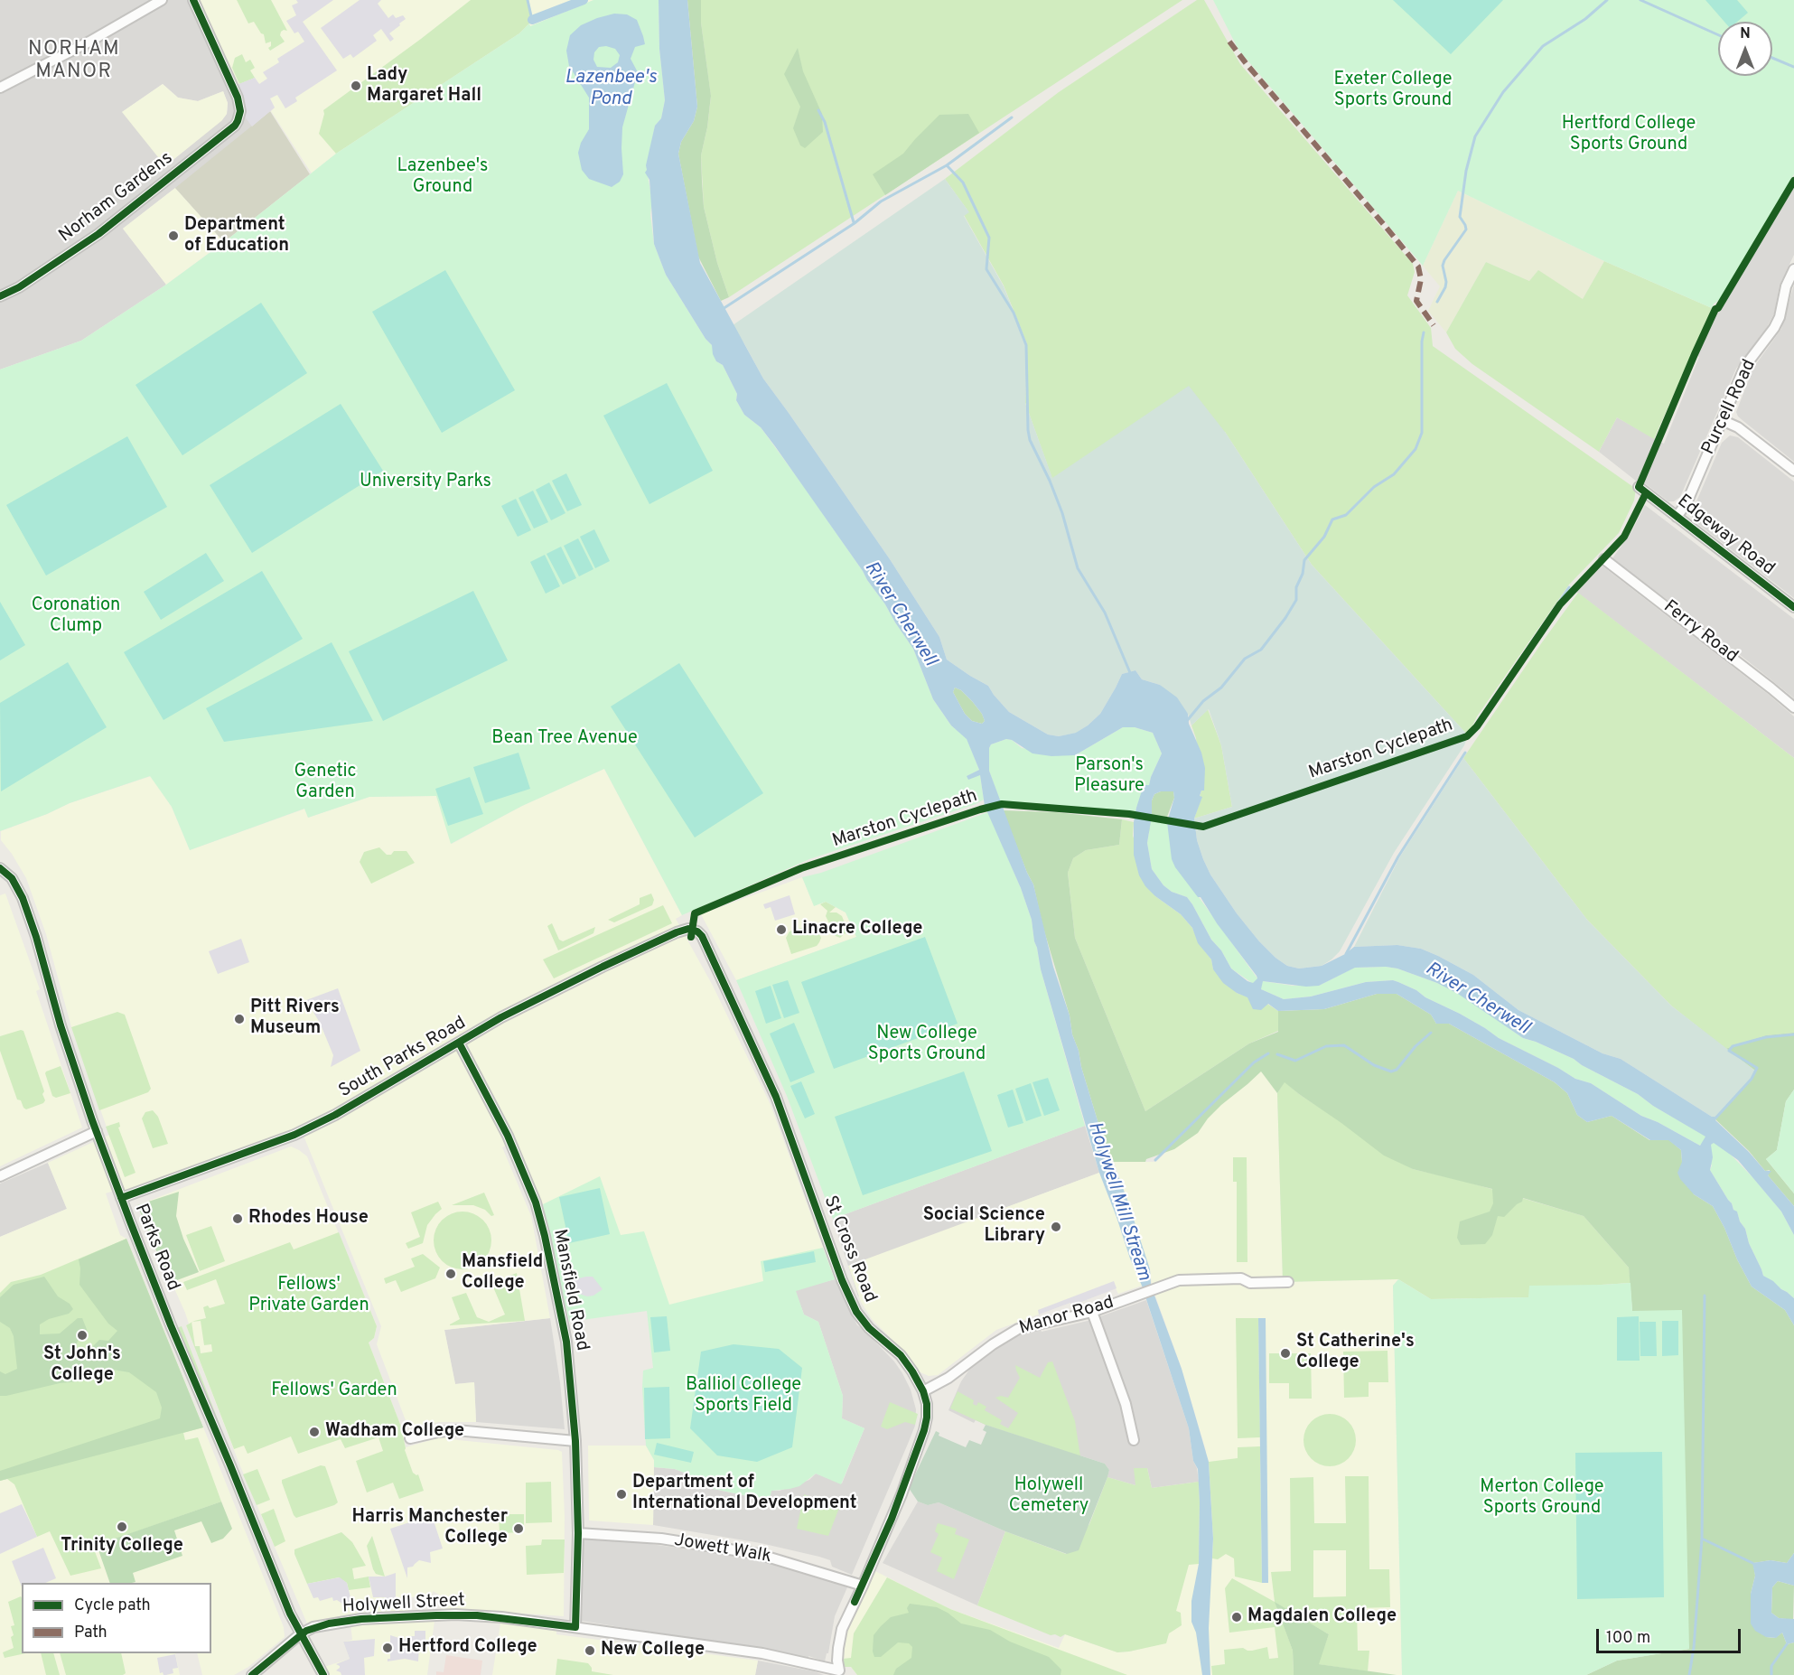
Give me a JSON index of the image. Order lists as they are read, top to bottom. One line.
{"streets":{"street":["Norham Gardens","Purcell Road","Edgeway Road","Ferry Road","South Parks Road","Parks Road","St Cross Road","Mansfield Road","Manor Road","Jowett Walk","Holywell Street"],"cycle path":["Marston Cyclepath"]},"crossings":[["Purcell Road","Edgeway Road"],["South Parks Road","Parks Road"],["South Parks Road","St Cross Road"],["South Parks Road","Mansfield Road"],["Parks Road","Holywell Street"],["St Cross Road","Manor Road"],["St Cross Road","Jowett Walk"],["St Cross Road","Holywell Street"],["Mansfield Road","Jowett Walk"],["Mansfield Road","Holywell Street"]],"districts":["NORHAM MANOR"],"water":["Lazenbee's Pond","River Cherwell","Holywell Mill Stream"],"parks":["Exeter College Sports Ground","Hertford College Sports Ground","Lazenbee's Ground","University Parks","Coronation Clump","Bean Tree Avenue","Parson's Pleasure","Genetic Garden","New College Sports Ground","Fellows' Private Garden","Balliol College Sports Field","Fellows' Garden","Holywell Cemetery","Merton College Sports Ground"],"places":["Lady Margaret Hall","Department of Education","Linacre College","Pitt Rivers Museum","Rhodes House","Social Science Library","Mansfield College","St John's College","St Catherine's College","Wadham College","Department of International Development","Trinity College","Harris Manchester College","Magdalen College","Hertford College","New College"],"legend":["Cycle path","Path"],"scale_bar":"100 m","north":"top"}
